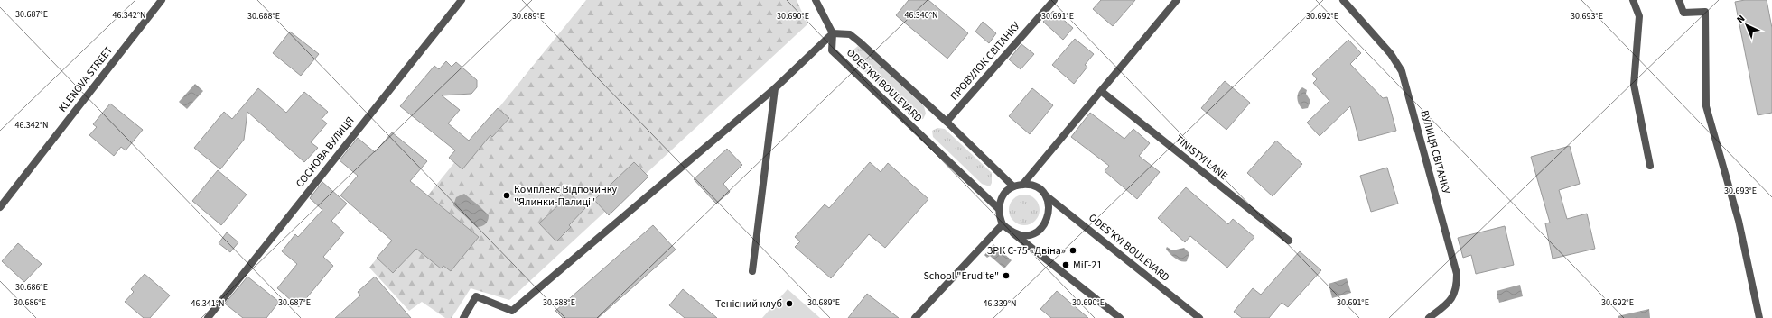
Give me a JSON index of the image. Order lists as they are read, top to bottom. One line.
{"streets":{"street":["ПРОВУЛОК СВІТАНКУ","KLENOVA STREET","ODES'KYI BOULEVARD","СОСНОВА ВУЛИЦЯ","ВУЛИЦЯ СВІТАНКУ","TINISTYI LANE"]},"crossings":[["ПРОВУЛОК СВІТАНКУ","ODES'KYI BOULEVARD"]],"places":["Комплекс Відпочинку \"Ялинки-Палиці\"","ЗРК С-75 «Двіна»","МіГ-21","School \"Erudite\"","Тенісний клуб"],"north":"top left","coordinates":["30.687°E","46.342°N","46.340°N","30.689°E","30.691°E","30.692°E","30.688°E","30.690°E","30.693°E","30.686°E","46.341°N","46.339°N"]}
